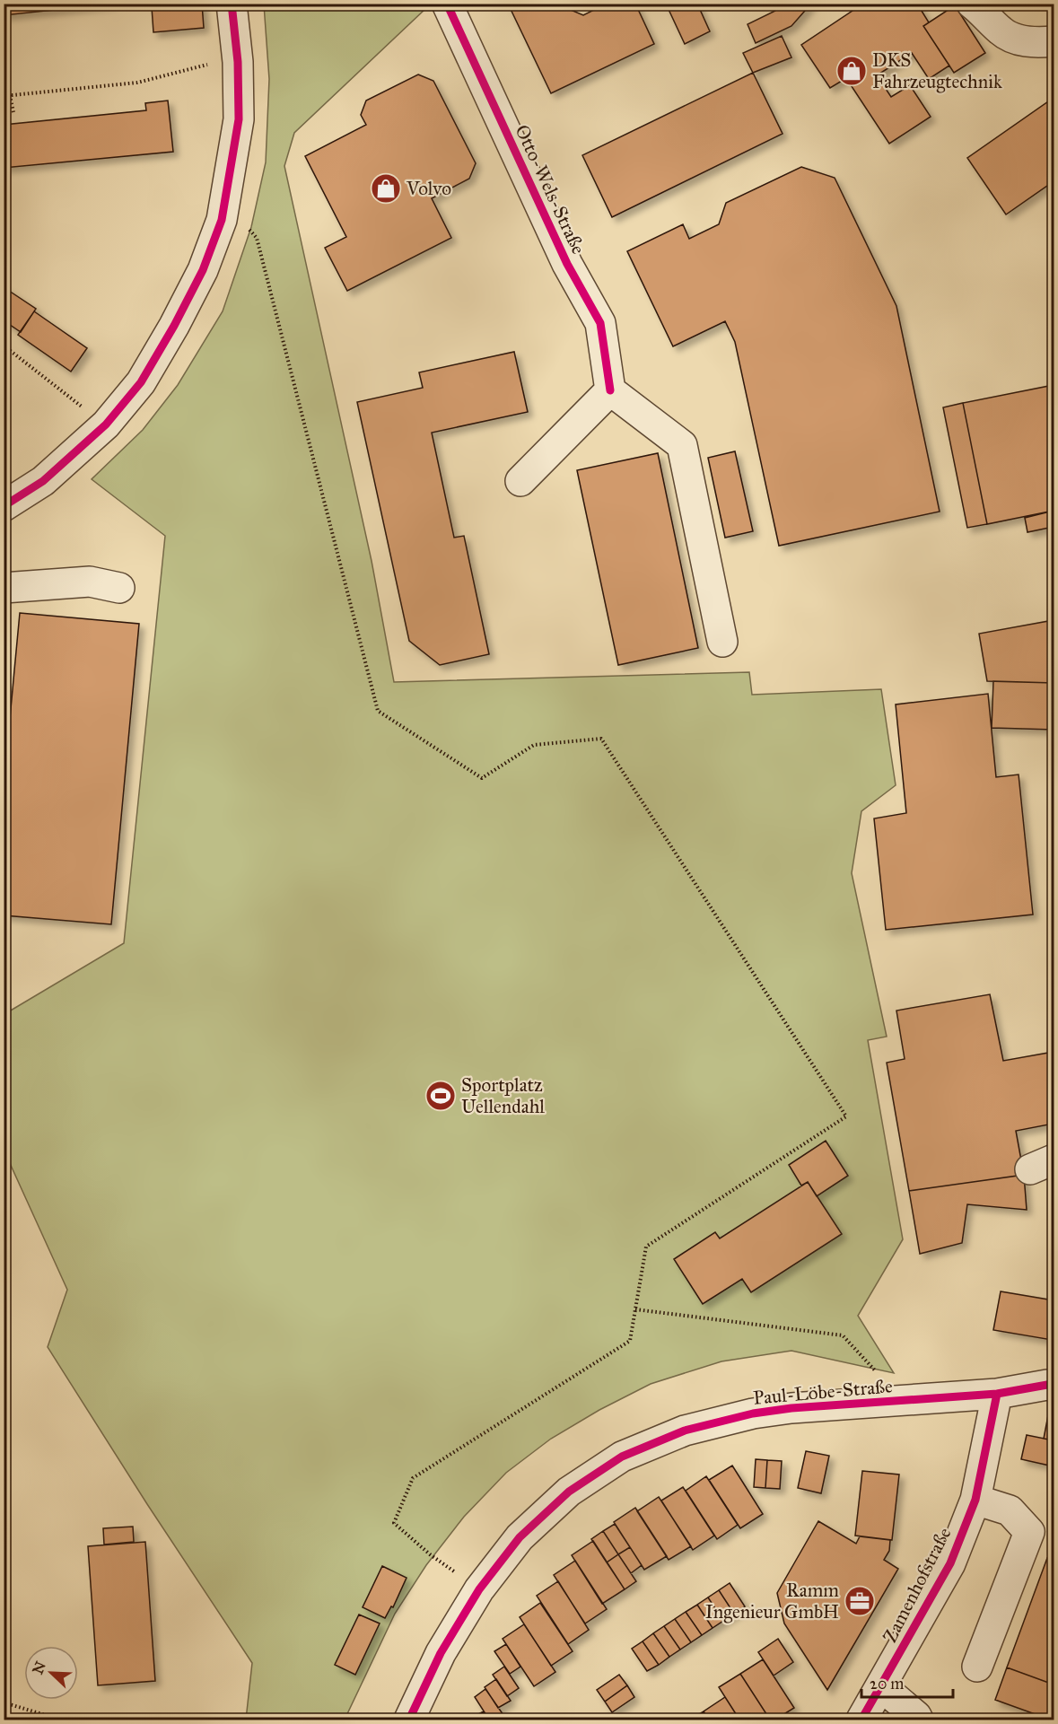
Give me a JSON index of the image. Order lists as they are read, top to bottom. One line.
{"streets":{"street":["Otto-Wels-Straße","Paul-Löbe-Straße","Zamenhofstraße"]},"crossings":[["Paul-Löbe-Straße","Zamenhofstraße"]],"places":{"shop":["DKS Fahrzeugtechnik","Volvo"],"sports":["Sportplatz Uellendahl"],"office":["Ramm Ingenieur GmbH"]},"scale_bar":"20 m","north":"top left"}
